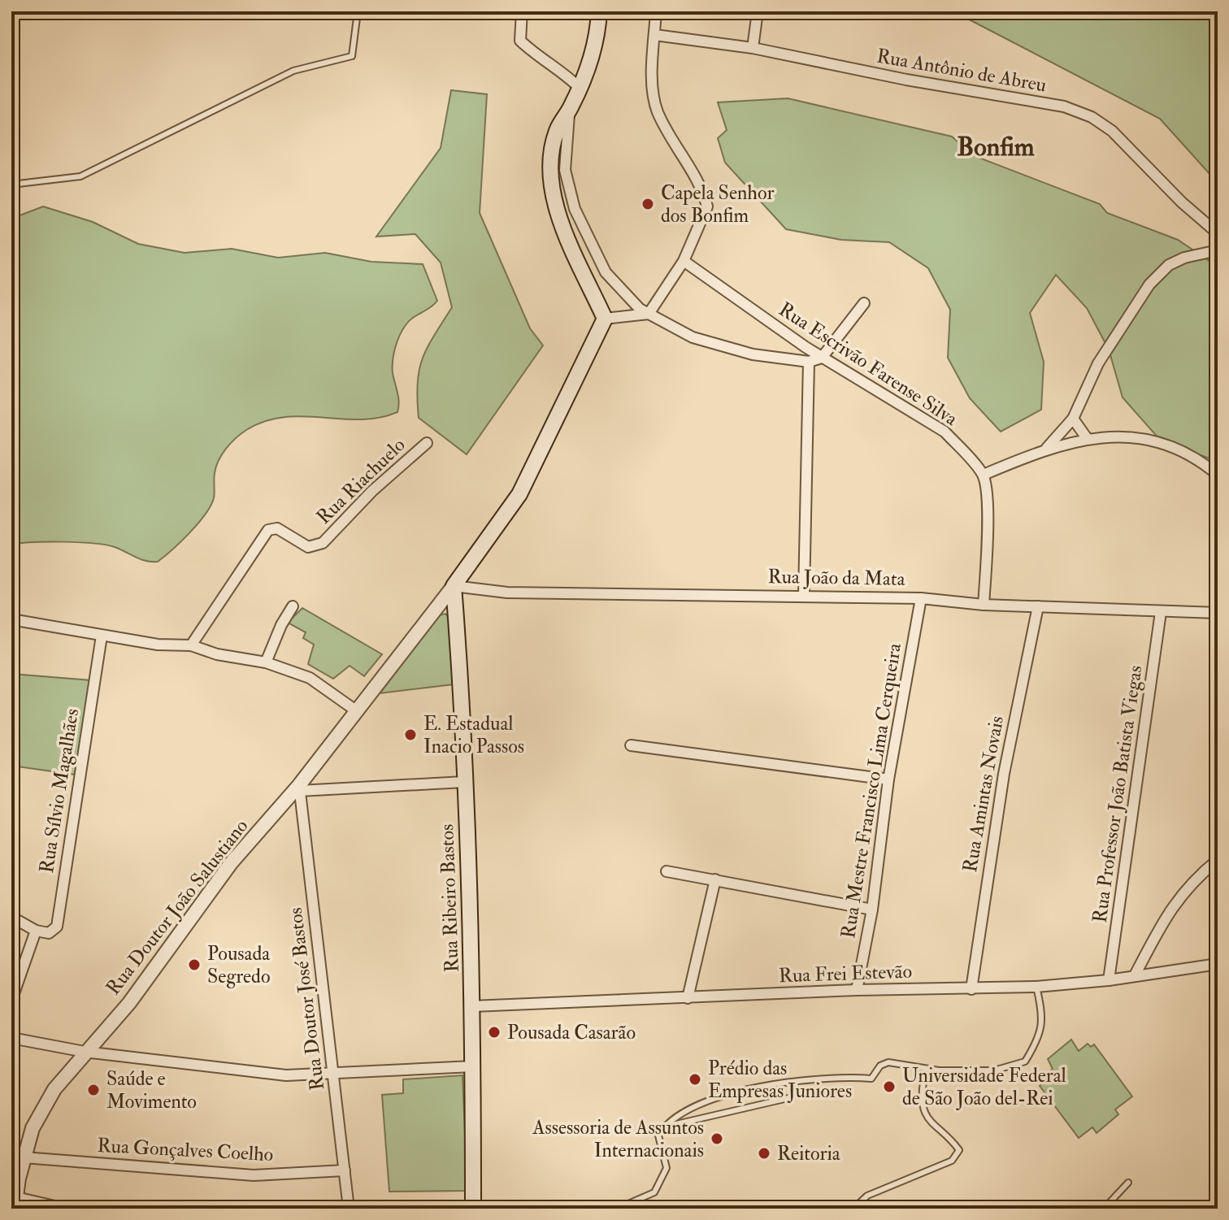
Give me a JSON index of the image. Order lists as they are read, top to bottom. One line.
{"streets":{"main road":["Rua Ribeiro Bastos"],"street":["Rua Antônio de Abreu","Rua Escrivão Farense Silva","Rua Riachuelo","Rua João da Mata","Rua Sílvio Magalhães","Rua Mestre Francisco Lima Cerqueira","Rua Amintas Novais","Rua Professor João Batista Viegas","Rua Doutor João Salustiano","Rua Frei Estevão","Rua Doutor José Bastos","Rua Gonçalves Coelho"]},"crossings":[["Rua João da Mata","Rua Mestre Francisco Lima Cerqueira"],["Rua João da Mata","Rua Amintas Novais"],["Rua João da Mata","Rua Professor João Batista Viegas"],["Rua João da Mata","Rua Ribeiro Bastos"],["Rua João da Mata","Rua Doutor João Salustiano"],["Rua Mestre Francisco Lima Cerqueira","Rua Frei Estevão"],["Rua Amintas Novais","Rua Frei Estevão"],["Rua Professor João Batista Viegas","Rua Frei Estevão"],["Rua Ribeiro Bastos","Rua Doutor João Salustiano"],["Rua Ribeiro Bastos","Rua Frei Estevão"],["Rua Doutor João Salustiano","Rua Doutor José Bastos"],["Rua Doutor João Salustiano","Rua Gonçalves Coelho"],["Rua Doutor José Bastos","Rua Gonçalves Coelho"]],"districts":["Bonfim"],"places":["Capela Senhor dos Bonfim","E. Estadual Inacio Passos","Pousada Segredo","Pousada Casarão","Prédio das Empresas Juniores","Universidade Federal de São João del-Rei","Saúde e Movimento","Assessoria de Assuntos Internacionais","Reitoria"]}
